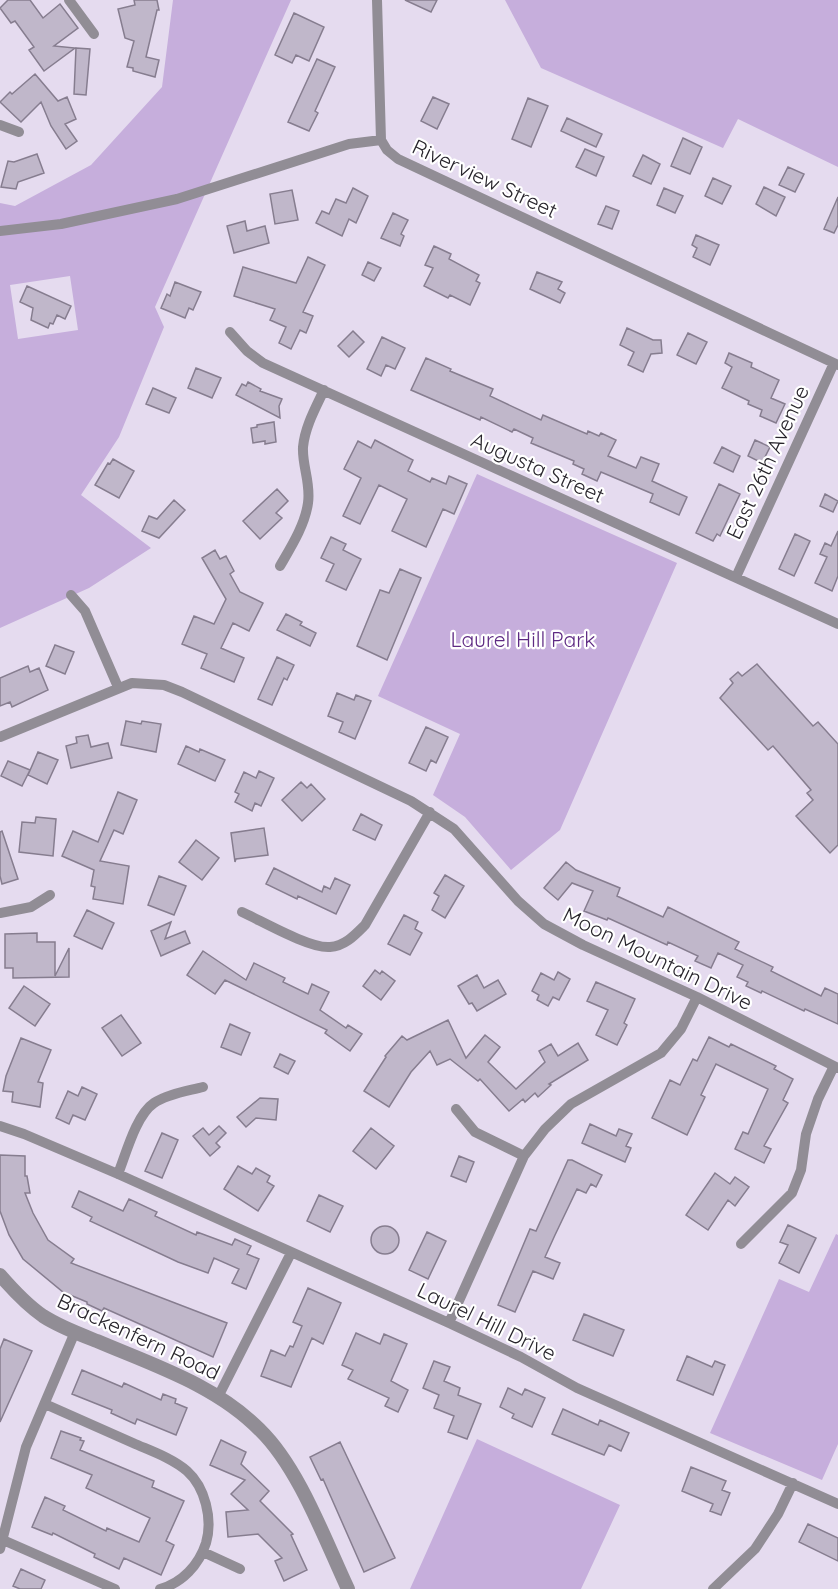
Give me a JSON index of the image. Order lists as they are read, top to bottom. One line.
{"streets":{"street":["Riverview Street","East 26th Avenue","Augusta Street","Moon Mountain Drive","Laurel Hill Drive","Brackenfern Road"]},"crossings":[["Riverview Street","East 26th Avenue"],["East 26th Avenue","Augusta Street"]],"parks":["Laurel Hill Park"]}
